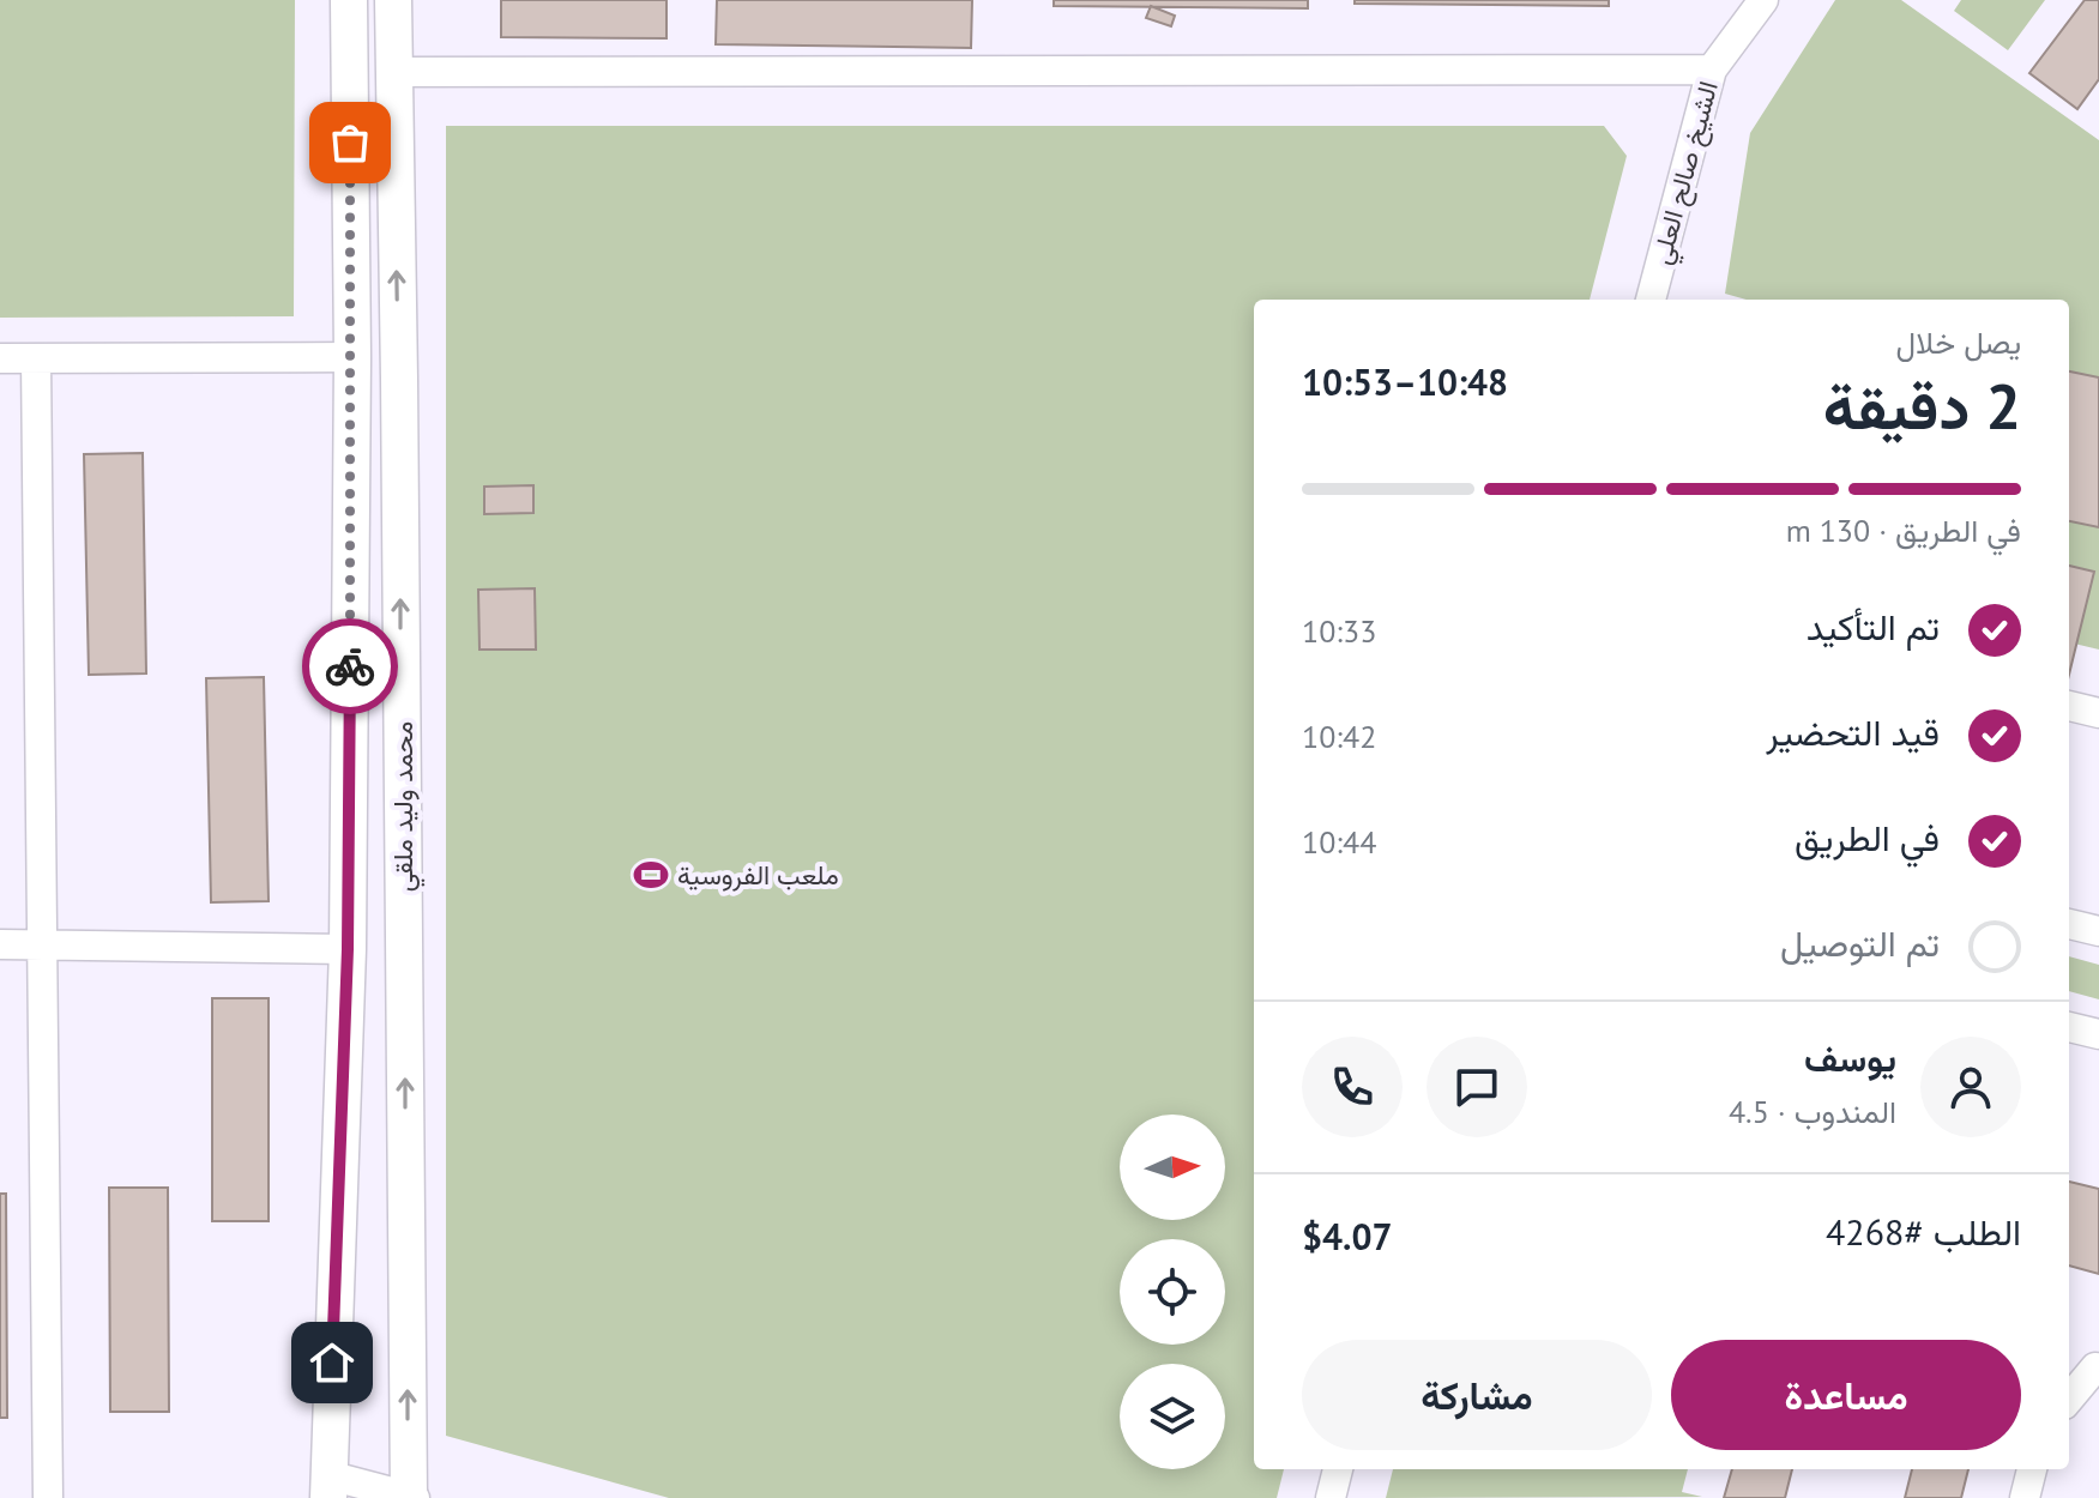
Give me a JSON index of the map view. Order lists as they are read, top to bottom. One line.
{"streets":{"street":["الشيخ صالح العلي","محمد وليد ملقي"]},"places":{"sports":["ملعب الفروسية"]},"north":"right","page":{"heading":["2 دقيقة","يصل خلال","10:48–10:53"],"panel":["يوسف","المندوب · 4.5","الطلب #4268","$4.07"],"bar":"في الطريق · 130 m","list":[["تم التأكيد","10:33"],["قيد التحضير","10:42"],["في الطريق","10:44"],"تم التوصيل"],"buttons":["مساعدة","مشاركة"]}}
